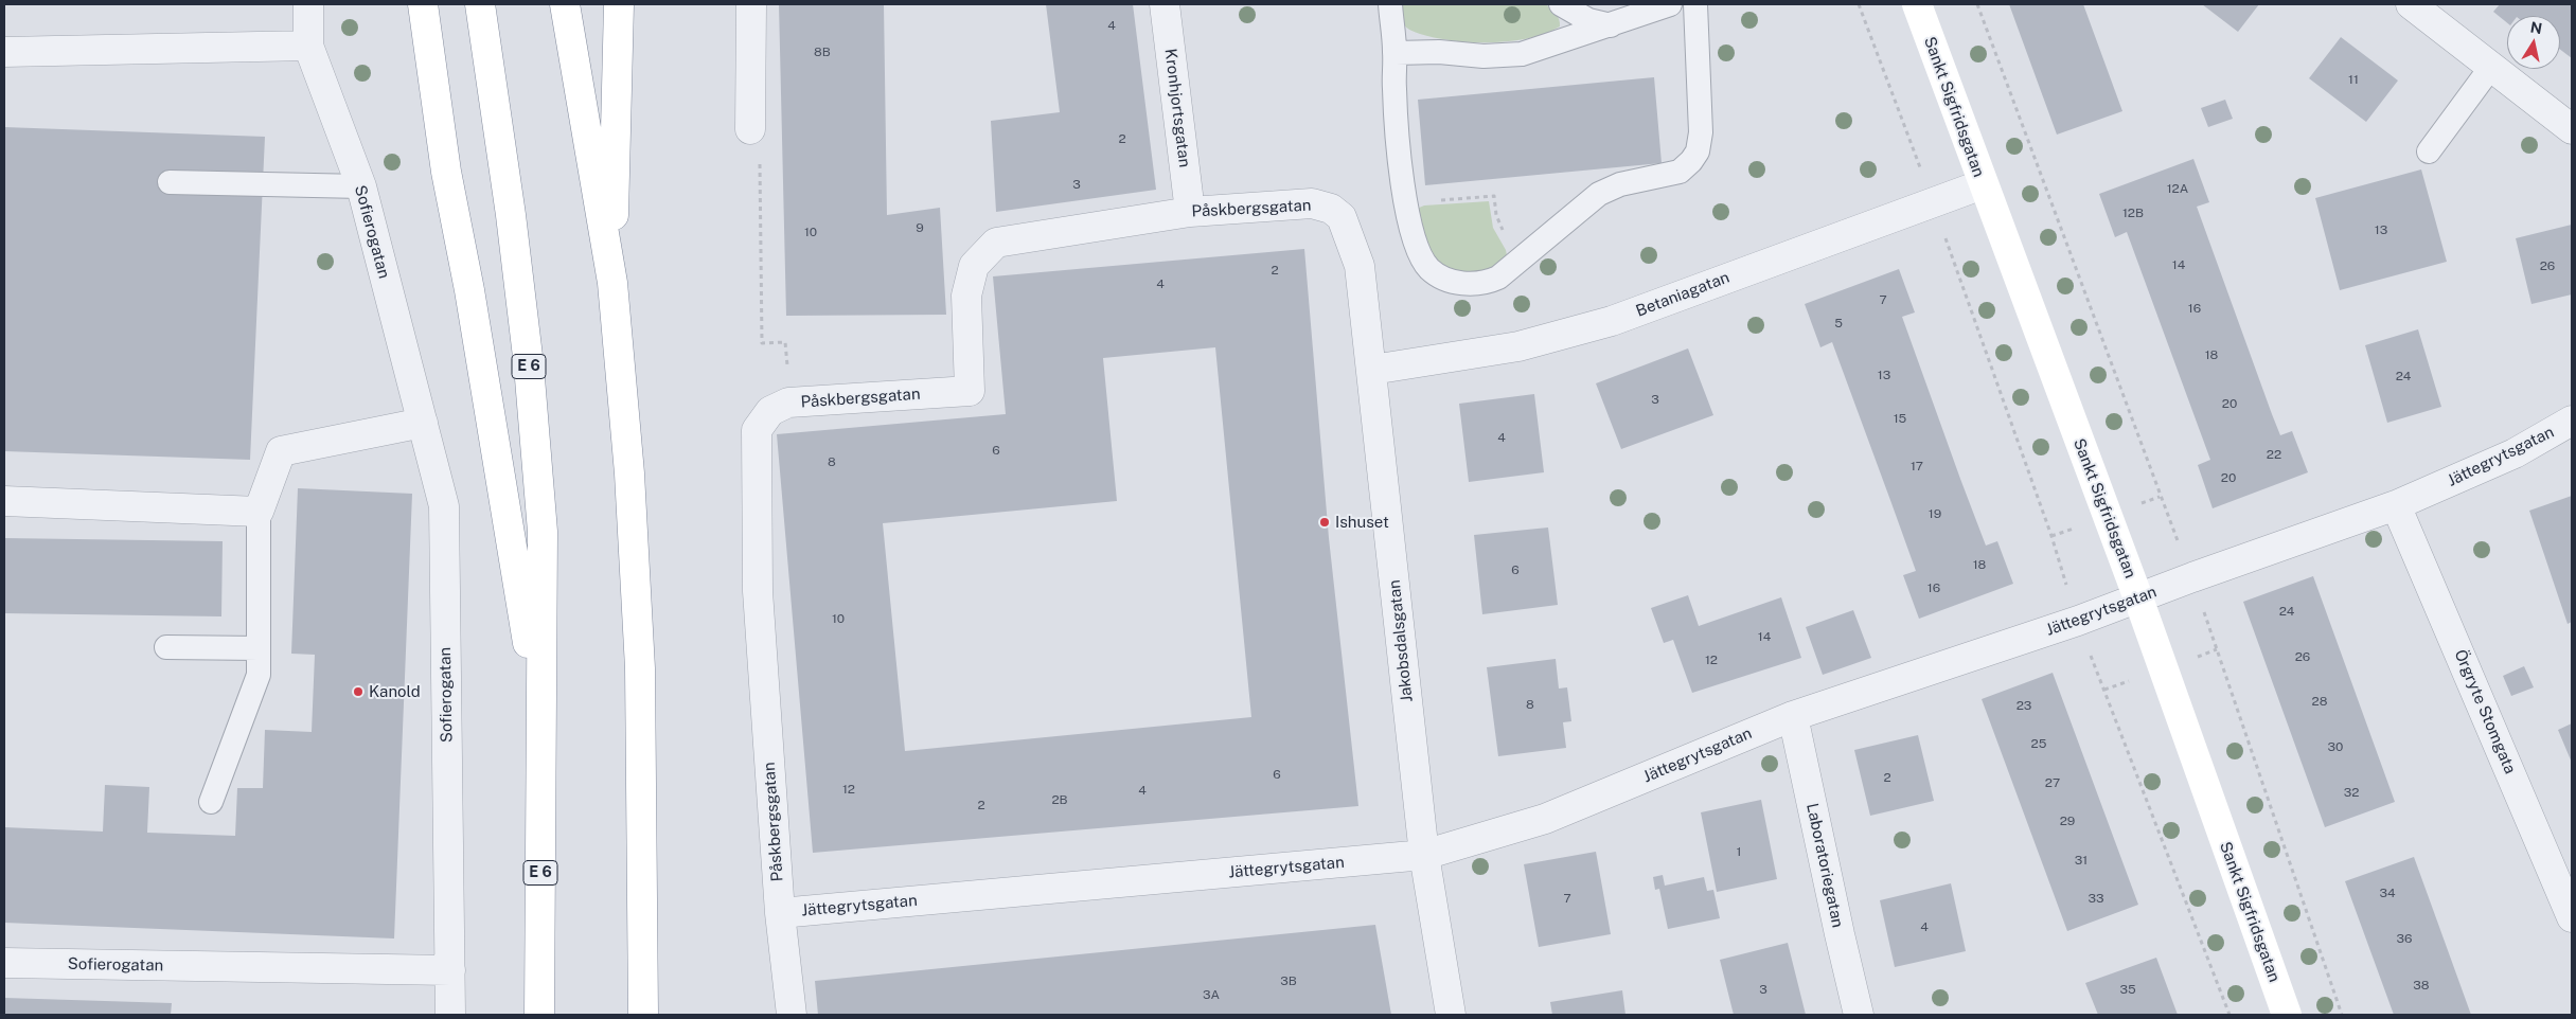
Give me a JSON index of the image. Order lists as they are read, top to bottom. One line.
{"streets":{"main road":["Sankt Sigfridsgatan","E 6"],"street":["Kronhjortsgatan","Påskbergsgatan","Sofierogatan","Betaniagatan","Jättegrytsgatan","Jakobsdalsgatan","Örgryte Stomgata","Laboratoriegatan"]},"crossings":[["Sankt Sigfridsgatan","Betaniagatan"],["Sankt Sigfridsgatan","Jättegrytsgatan"],["Kronhjortsgatan","Påskbergsgatan"],["Påskbergsgatan","Jättegrytsgatan"],["Påskbergsgatan","Jakobsdalsgatan"],["Betaniagatan","Jakobsdalsgatan"],["Jättegrytsgatan","Jakobsdalsgatan"],["Jättegrytsgatan","Örgryte Stomgata"],["Jättegrytsgatan","Laboratoriegatan"]],"places":["Ishuset","Kanold"],"house_numbers":["4","8B","11","2","3","12A","12B","9","13","10","14","26","2","4","7","16","5","18","13","24","3","20","15","4","6","22","8","17","20","19","18","6","16","24","10","14","26","12","28","8","23","25","30","6","2","27","12","4","32","2B","2","29","1","31","34","7","33","4","36","3B","38","3","35","3A"],"north":"top"}
